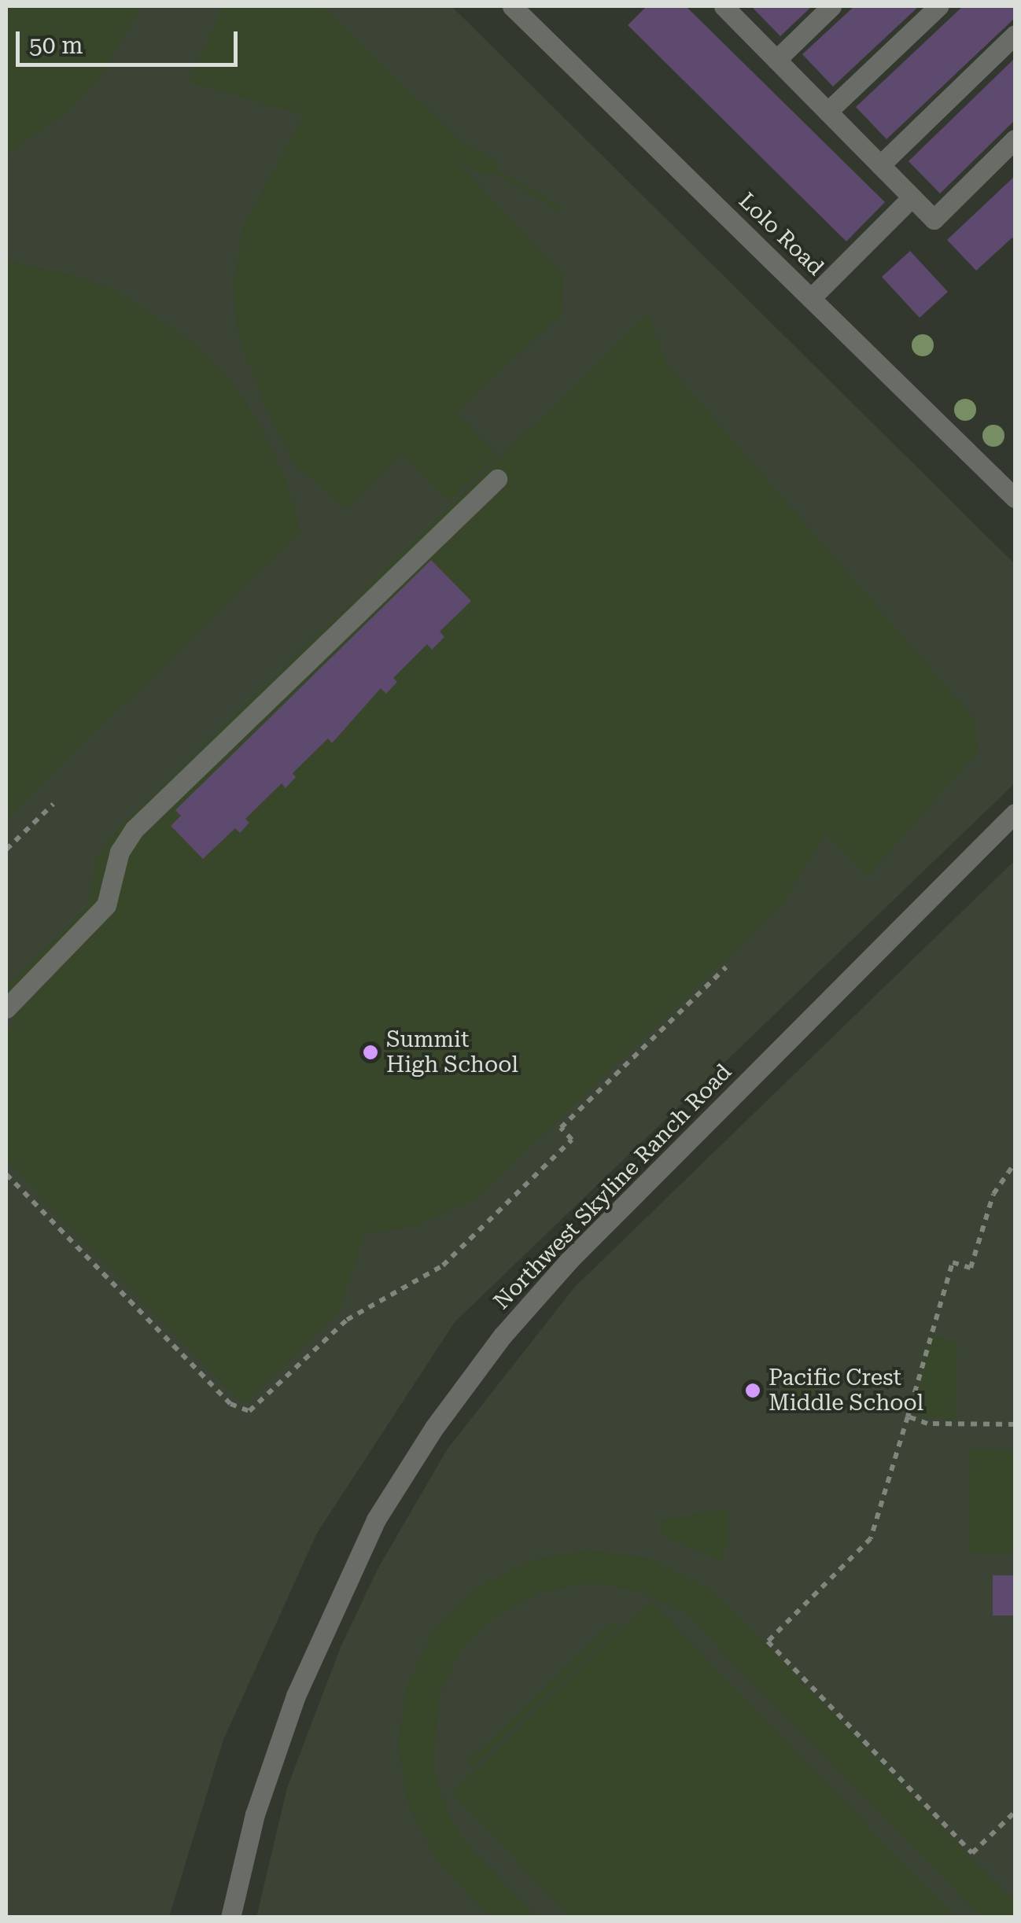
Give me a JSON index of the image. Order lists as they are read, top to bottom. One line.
{"streets":{"street":["Lolo Road","Northwest Skyline Ranch Road"]},"places":["Summit High School","Pacific Crest Middle School"],"scale_bar":"50 m"}
